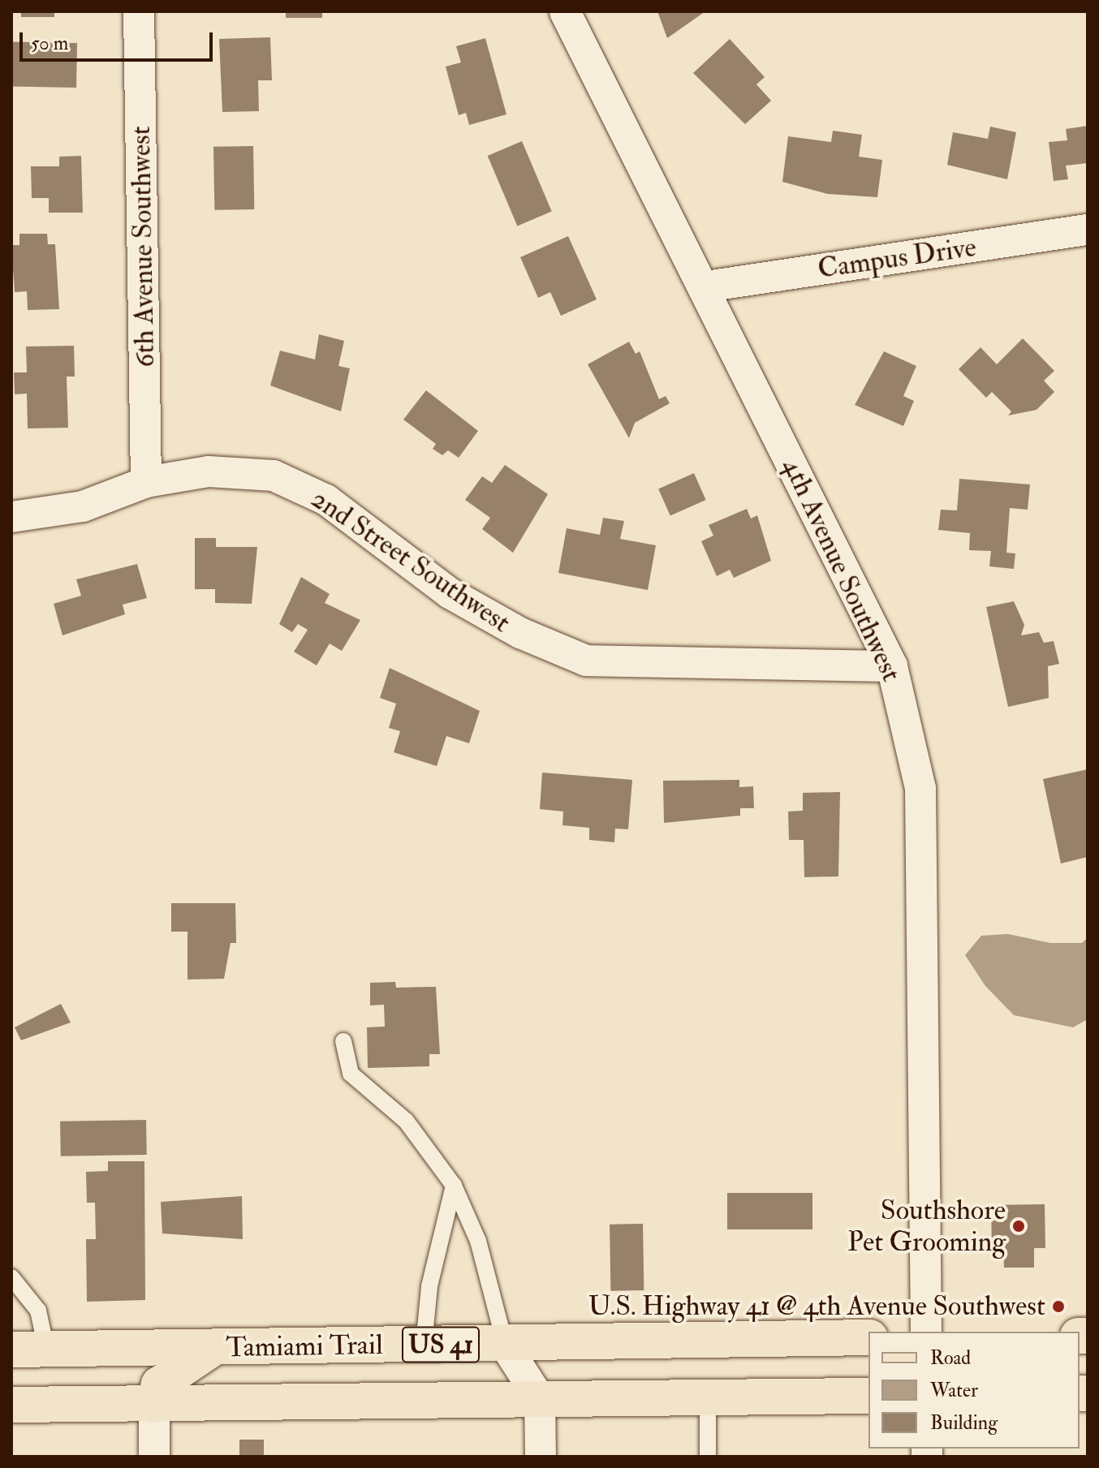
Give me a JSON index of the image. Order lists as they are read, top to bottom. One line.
{"streets":{"main road":["US 41","Tamiami Trail"],"street":["6th Avenue Southwest","Campus Drive","2nd Street Southwest","4th Avenue Southwest"]},"crossings":[["6th Avenue Southwest","2nd Street Southwest"],["Campus Drive","4th Avenue Southwest"],["2nd Street Southwest","4th Avenue Southwest"]],"places":["Southshore Pet Grooming","U.S. Highway 41 @ 4th Avenue Southwest"],"legend":["Road","Water","Building"],"scale_bar":"50 m"}
